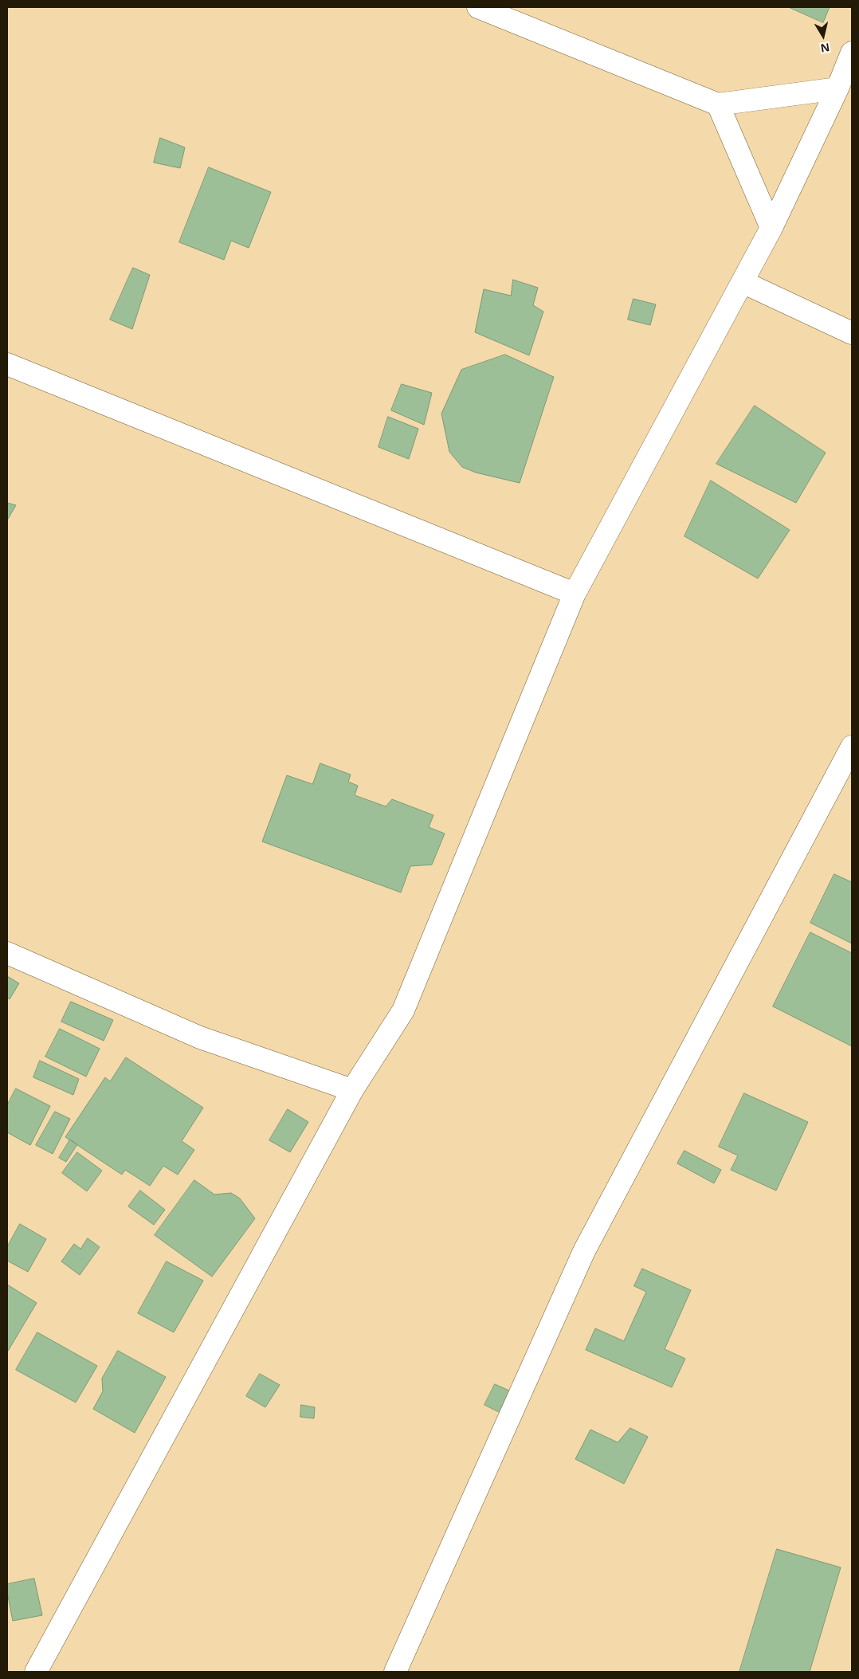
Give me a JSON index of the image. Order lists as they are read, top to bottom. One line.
{"north":"bottom"}
